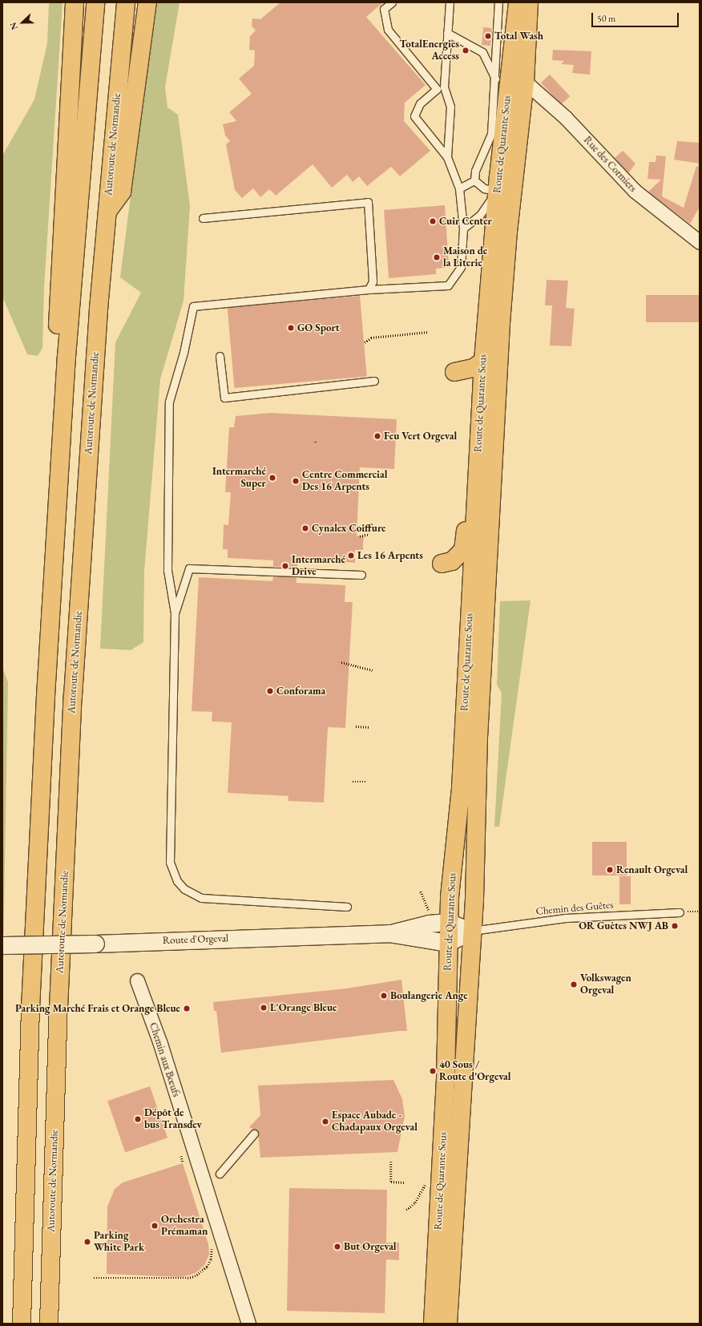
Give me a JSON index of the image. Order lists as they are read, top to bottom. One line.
{"streets":{"main road":["Autoroute de Normandie","Route de Quarante Sous"],"street":["Rue des Cormiers","Route d'Orgeval","Chemin aux Bœufs"],"lane":["Chemin des Guêtes"]},"crossings":[["Route de Quarante Sous","Rue des Cormiers"],["Route de Quarante Sous","Chemin des Guêtes"],["Route de Quarante Sous","Route d'Orgeval"]],"places":["Total Wash","TotalEnergies Access","Cuir Center","Maison de la Literie","GO Sport","Feu Vert Orgeval","Intermarché Super","Centre Commercial Des 16 Arpents","Cynalex Coiffure","Les 16 Arpents","Intermarché Drive","Conforama","Renault Orgeval","OR Guètes NWJ AB","Volkswagen Orgeval","Boulangerie Ange","L'Orange Bleue","Parking Marché Frais et Orange Bleue","40 Sous / Route d'Orgeval","Dépôt de bus Transdev","Espace Aubade - Chadapaux Orgeval","Orchestra Prémaman","Parking White Park","But Orgeval"],"scale_bar":"50 m","north":"left"}
